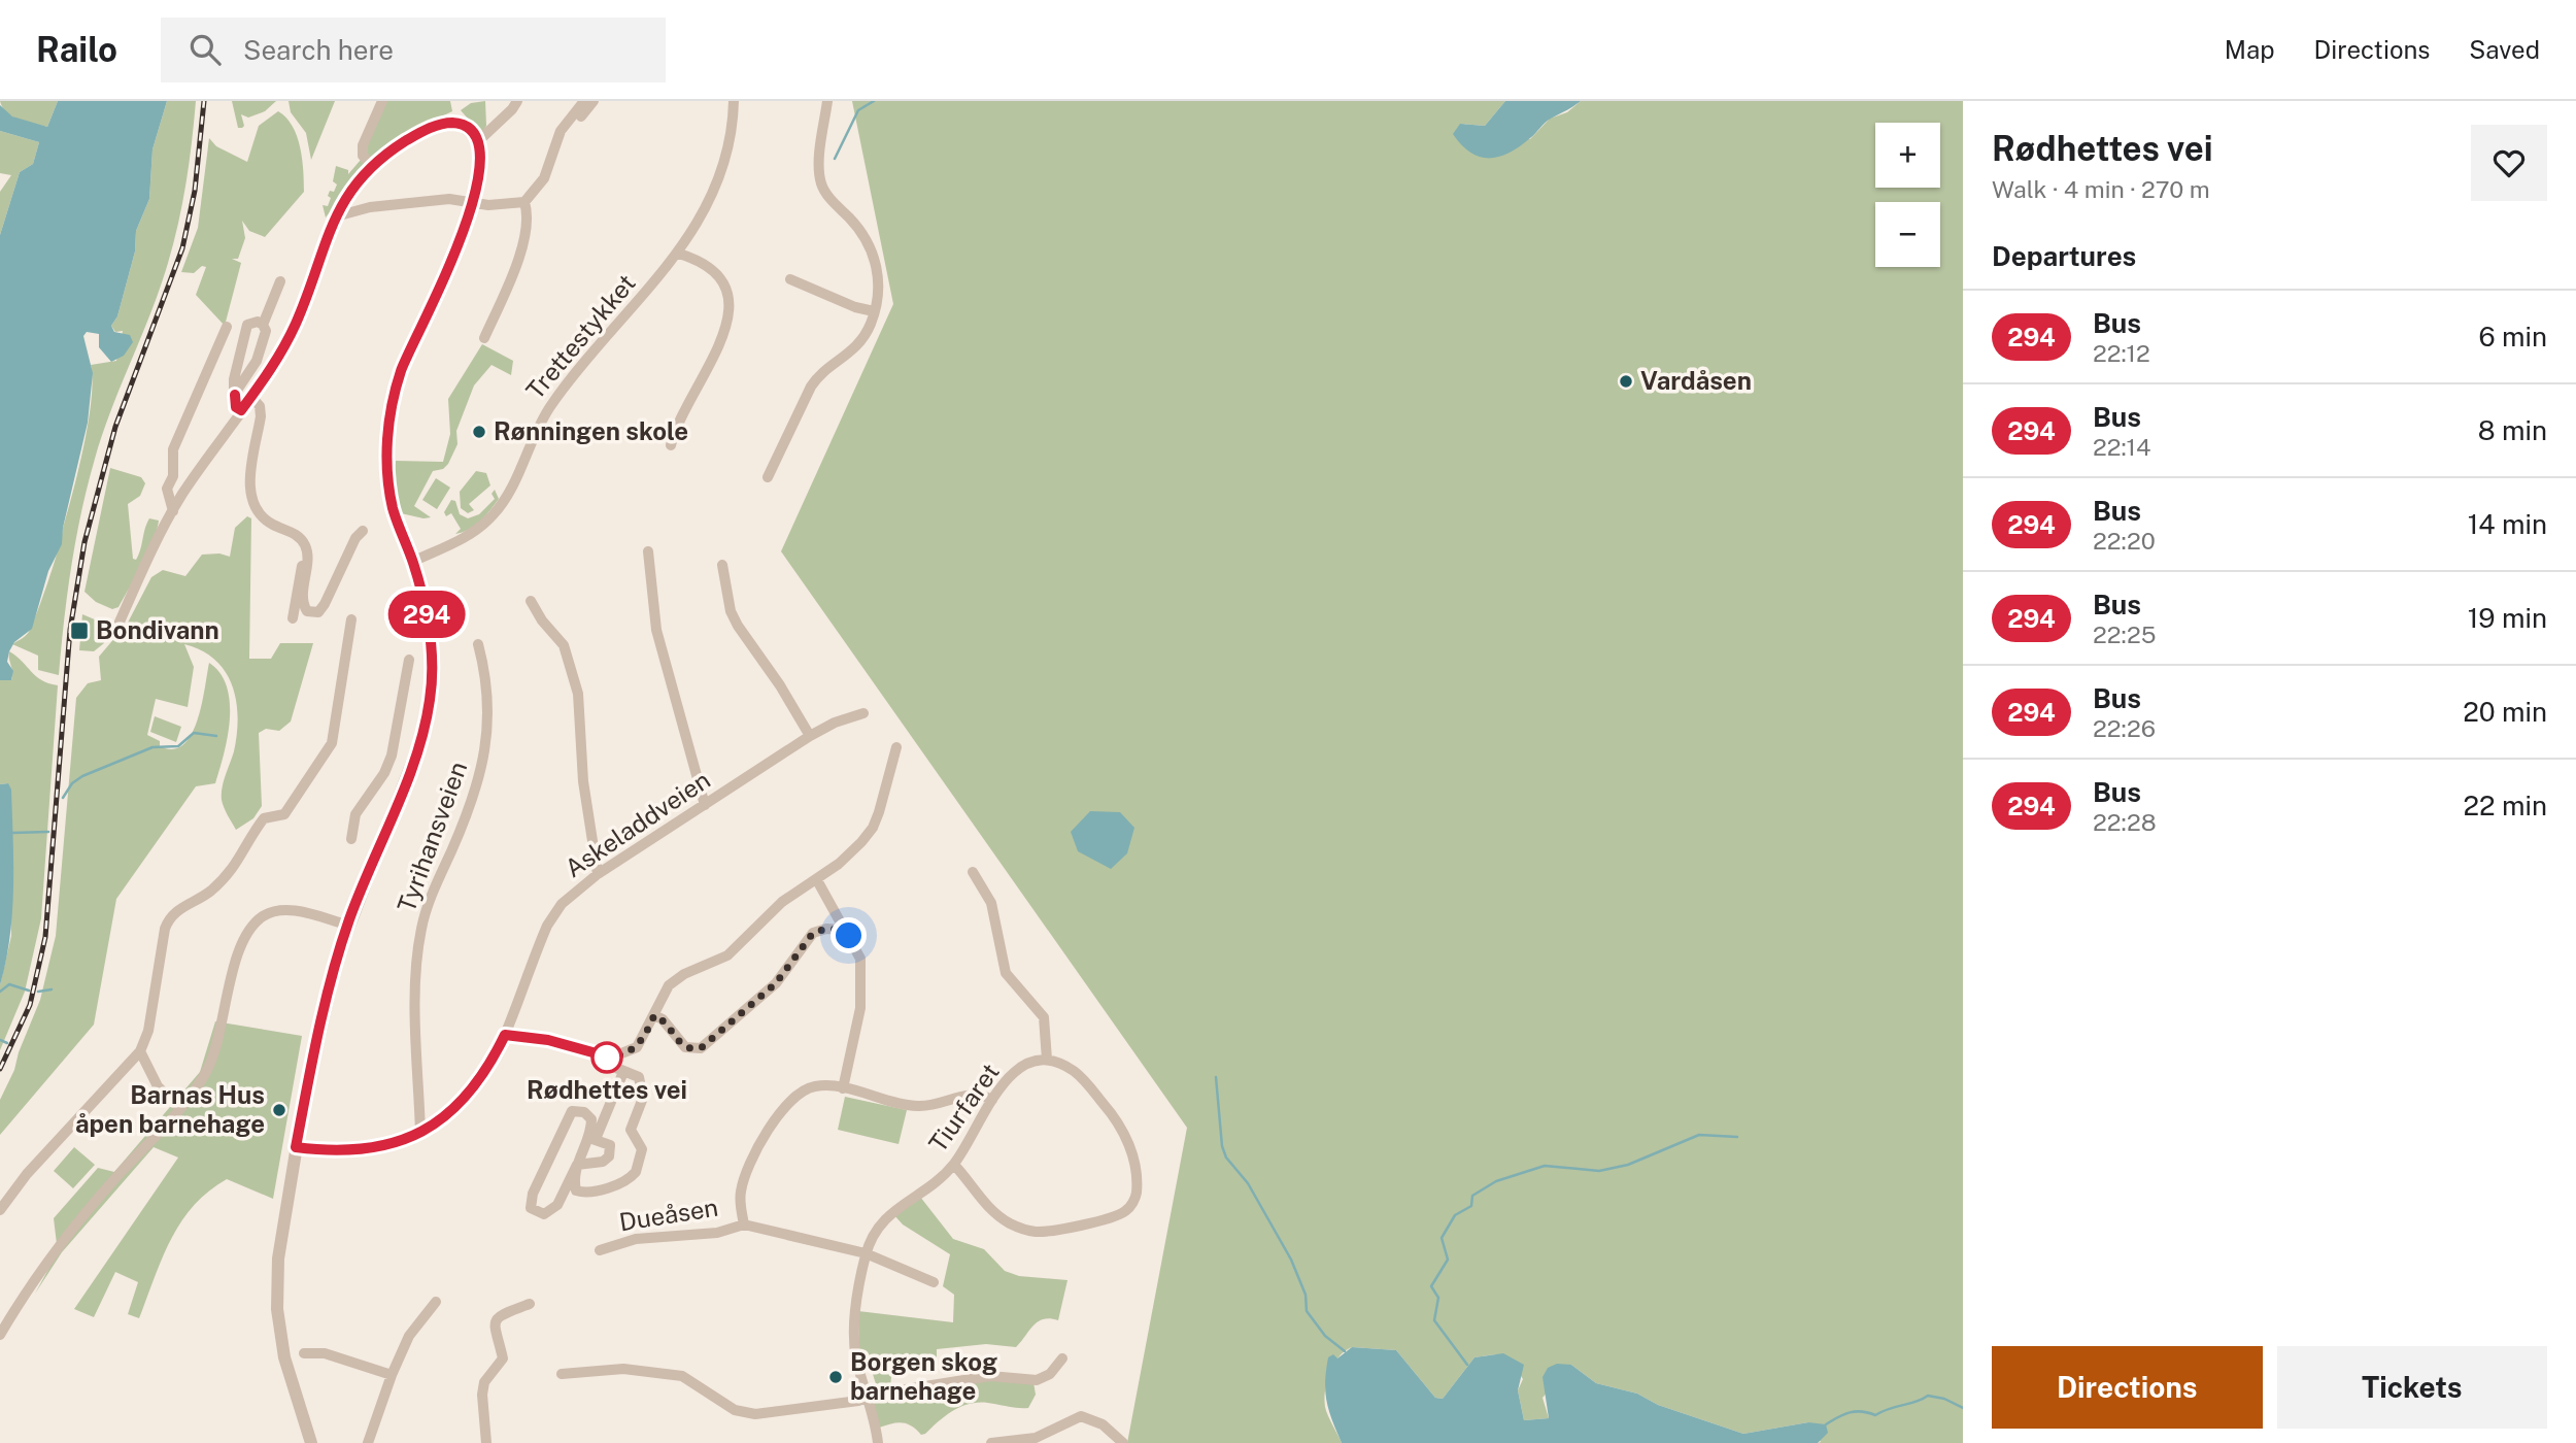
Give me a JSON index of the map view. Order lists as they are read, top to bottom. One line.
{"streets":{"street":["Trettestykket","Askeladdveien","Tyrihansveien","Tiurfaret","Dueåsen"]},"crossings":[["Askeladdveien","Tyrihansveien"],["Tiurfaret","Dueåsen"]],"places":{"other":["Vardåsen","Rønningen skole","Rødhettes vei","Barnas Hus åpen barnehage","Borgen skog barnehage"],"transit":["Bondivann"]},"lines":["bus line 294"],"page":{"header":"Railo","search":"Search here","nav":["Map","Directions","Saved"],"on_map":"294","heading":[["Rødhettes vei","Walk · 4 min · 270 m"],"Departures"],"map_buttons":["+","−"],"list":[{"mark":"294","name":"Bus","note":"22:12","value":"6 min"},{"mark":"294","name":"Bus","note":"22:14","value":"8 min"},{"mark":"294","name":"Bus","note":"22:20","value":"14 min"},{"mark":"294","name":"Bus","note":"22:25","value":"19 min"},{"mark":"294","name":"Bus","note":"22:26","value":"20 min"},{"mark":"294","name":"Bus","note":"22:28","value":"22 min"}],"buttons":["Directions","Tickets"]}}
